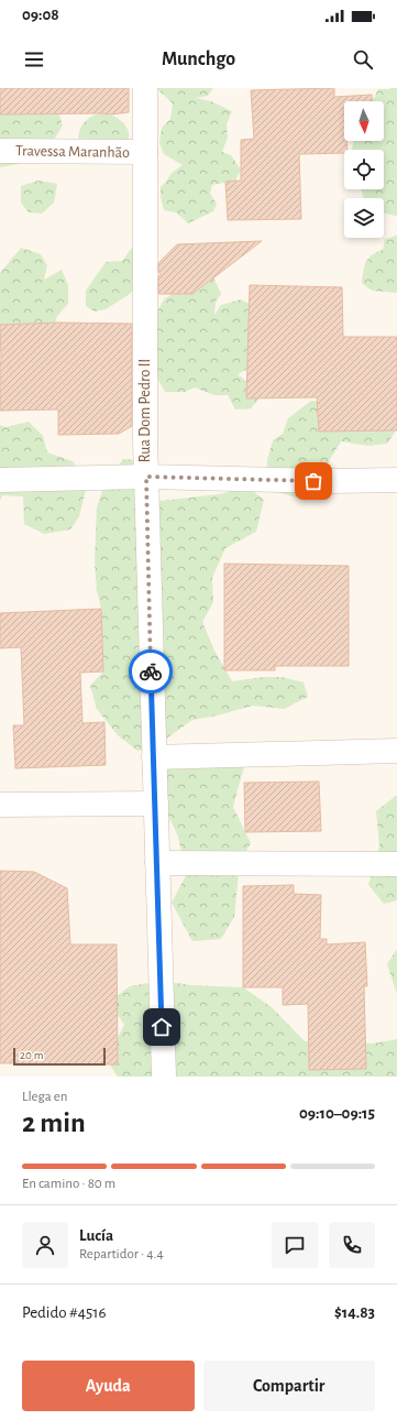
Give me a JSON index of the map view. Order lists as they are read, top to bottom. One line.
{"streets":{"street":["Travessa Maranhão","Rua Dom Pedro II"]},"crossings":[["Travessa Maranhão","Rua Dom Pedro II"]],"scale_bar":"20 m","north":"bottom","page":{"status":"09:08","header":"Munchgo","scale":"20 m","heading":["2 min","Llega en","09:10–09:15"],"panel":["Lucía","Repartidor · 4.4","Pedido #4516","$14.83"],"bar":"En camino · 80 m","buttons":["Ayuda","Compartir"]}}
